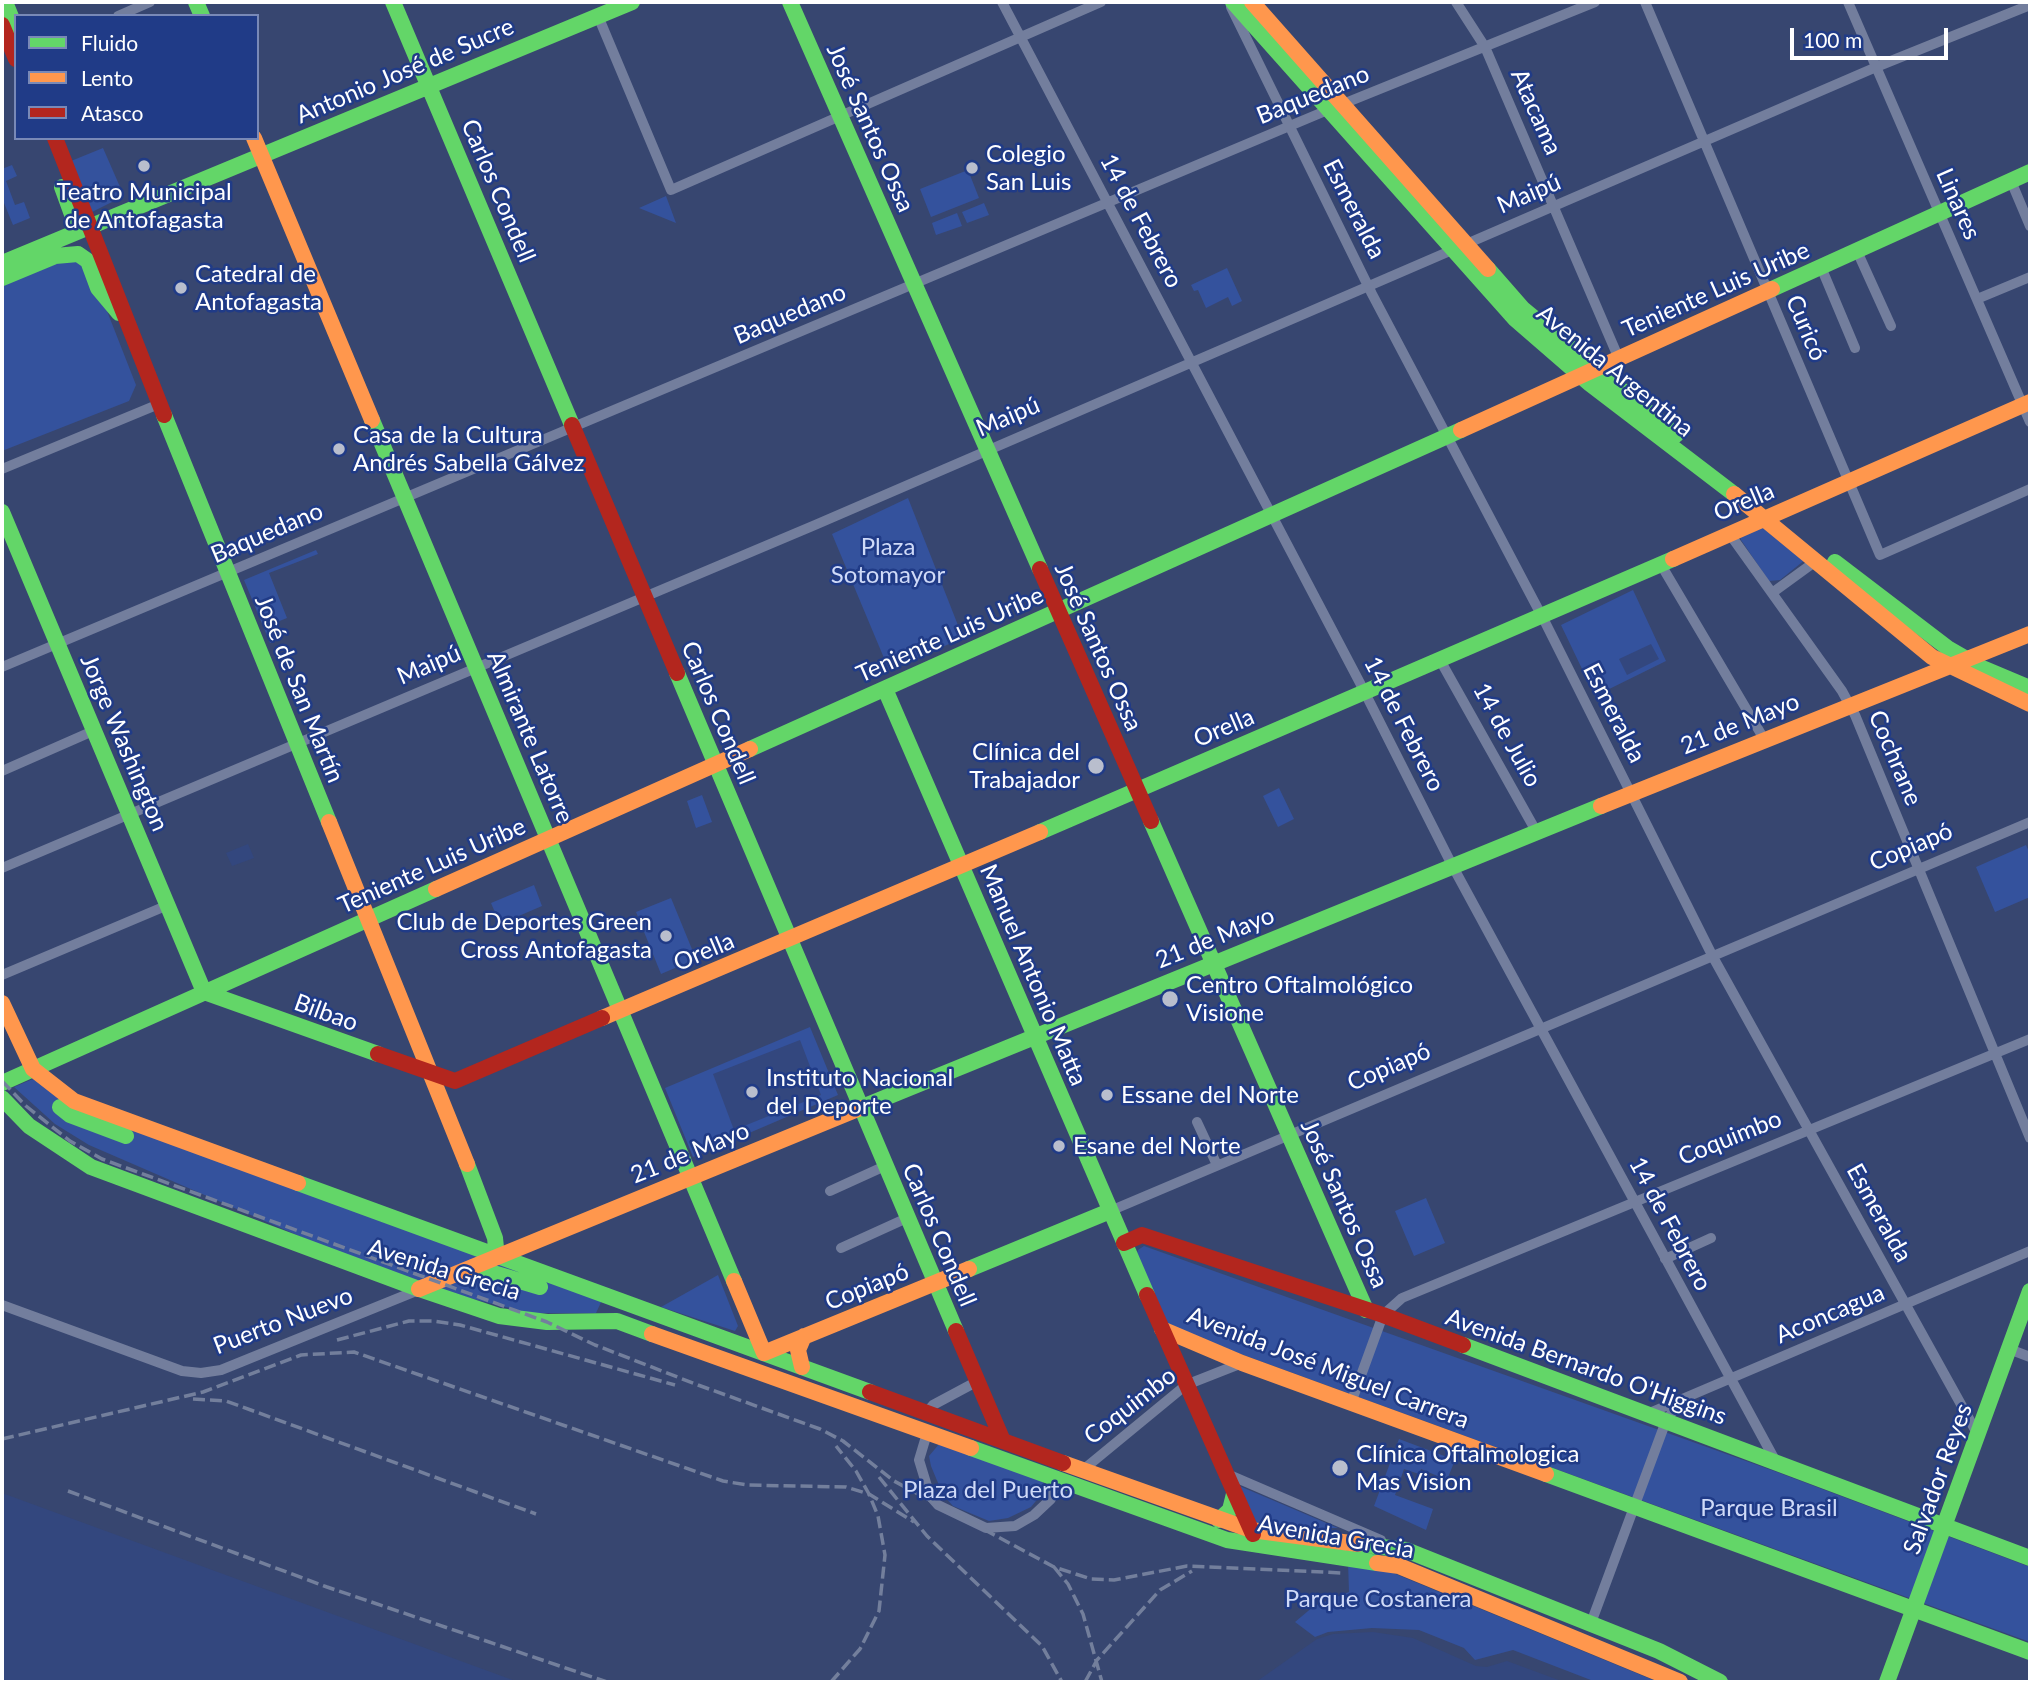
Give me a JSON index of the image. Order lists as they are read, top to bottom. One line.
{"streets":{"main road":["Antonio José de Sucre","José Santos Ossa","Carlos Condell","Teniente Luis Uribe","Avenida Argentina","Orella","José de San Martín","21 de Mayo","Almirante Latorre","Jorge Washington","Copiapó","Manuel Antonio Matta","Bilbao","Avenida Grecia","Avenida Bernardo O'Higgins","Avenida José Miguel Carrera","Salvador Reyes"],"street":["Baquedano","Atacama","Maipú","Linares","Esmeralda","14 de Febrero","Curicó","14 de Julio","Cochrane","Coquimbo","Aconcagua","Puerto Nuevo"]},"crossings":[["Antonio José de Sucre","Carlos Condell"],["Antonio José de Sucre","José de San Martín"],["Antonio José de Sucre","Almirante Latorre"],["Baquedano","Atacama"],["Baquedano","José Santos Ossa"],["Baquedano","Carlos Condell"],["Baquedano","Esmeralda"],["Baquedano","14 de Febrero"],["Baquedano","Avenida Argentina"],["Baquedano","José de San Martín"],["Baquedano","Almirante Latorre"],["Baquedano","Jorge Washington"],["Atacama","Maipú"],["Atacama","Teniente Luis Uribe"],["José Santos Ossa","Maipú"],["José Santos Ossa","Teniente Luis Uribe"],["José Santos Ossa","Orella"],["José Santos Ossa","21 de Mayo"],["José Santos Ossa","Copiapó"],["José Santos Ossa","Avenida Bernardo O'Higgins"],["Carlos Condell","Maipú"],["Carlos Condell","Teniente Luis Uribe"],["Carlos Condell","Orella"],["Carlos Condell","21 de Mayo"],["Carlos Condell","Copiapó"],["Carlos Condell","Avenida Grecia"],["Maipú","Linares"],["Maipú","Esmeralda"],["Maipú","14 de Febrero"],["Maipú","Curicó"],["Maipú","Avenida Argentina"],["Maipú","José de San Martín"],["Maipú","Almirante Latorre"],["Maipú","Jorge Washington"],["Linares","Teniente Luis Uribe"],["Linares","Orella"],["Esmeralda","Teniente Luis Uribe"],["Esmeralda","Avenida Argentina"],["Esmeralda","Orella"],["Esmeralda","21 de Mayo"],["Esmeralda","Copiapó"],["Esmeralda","Coquimbo"],["Esmeralda","Aconcagua"],["Esmeralda","Salvador Reyes"],["14 de Febrero","Teniente Luis Uribe"],["14 de Febrero","Orella"],["14 de Febrero","21 de Mayo"],["14 de Febrero","Copiapó"],["14 de Febrero","Coquimbo"],["14 de Febrero","Aconcagua"],["14 de Febrero","Avenida Bernardo O'Higgins"],["Teniente Luis Uribe","Curicó"],["Teniente Luis Uribe","Avenida Argentina"],["Teniente Luis Uribe","José de San Martín"],["Teniente Luis Uribe","Almirante Latorre"],["Teniente Luis Uribe","Jorge Washington"],["Teniente Luis Uribe","Manuel Antonio Matta"],["Teniente Luis Uribe","Bilbao"],["Teniente Luis Uribe","Avenida Grecia"],["Curicó","Orella"],["Avenida Argentina","Orella"],["Avenida Argentina","21 de Mayo"],["Orella","José de San Martín"],["Orella","14 de Julio"],["Orella","Almirante Latorre"],["Orella","Cochrane"],["Orella","Manuel Antonio Matta"],["Orella","Bilbao"],["José de San Martín","21 de Mayo"],["José de San Martín","Bilbao"],["José de San Martín","Avenida Grecia"],["21 de Mayo","14 de Julio"],["21 de Mayo","Almirante Latorre"],["21 de Mayo","Cochrane"],["21 de Mayo","Manuel Antonio Matta"],["21 de Mayo","Avenida Grecia"],["21 de Mayo","Puerto Nuevo"],["Almirante Latorre","Copiapó"],["Almirante Latorre","Avenida Grecia"],["Jorge Washington","Bilbao"],["Cochrane","Copiapó"],["Cochrane","Coquimbo"],["Copiapó","Manuel Antonio Matta"],["Copiapó","Avenida Grecia"],["Manuel Antonio Matta","Coquimbo"],["Manuel Antonio Matta","Avenida Grecia"],["Manuel Antonio Matta","Avenida Bernardo O'Higgins"],["Manuel Antonio Matta","Avenida José Miguel Carrera"],["Coquimbo","Avenida Grecia"],["Coquimbo","Avenida Bernardo O'Higgins"],["Coquimbo","Avenida José Miguel Carrera"],["Avenida Grecia","Puerto Nuevo"],["Aconcagua","Avenida Bernardo O'Higgins"],["Avenida Bernardo O'Higgins","Salvador Reyes"],["Avenida José Miguel Carrera","Salvador Reyes"]],"parks":["Plaza Sotomayor","Plaza del Puerto","Parque Brasil","Parque Costanera"],"places":["Teatro Municipal de Antofagasta","Colegio San Luis","Catedral de Antofagasta","Casa de la Cultura Andrés Sabella Gálvez","Clínica del Trabajador","Club de Deportes Green Cross Antofagasta","Centro Oftalmológico Visione","Instituto Nacional del Deporte","Essane del Norte","Esane del Norte","Clínica Oftalmologica Mas Vision"],"legend":["Fluido","Lento","Atasco"],"scale_bar":"100 m"}
